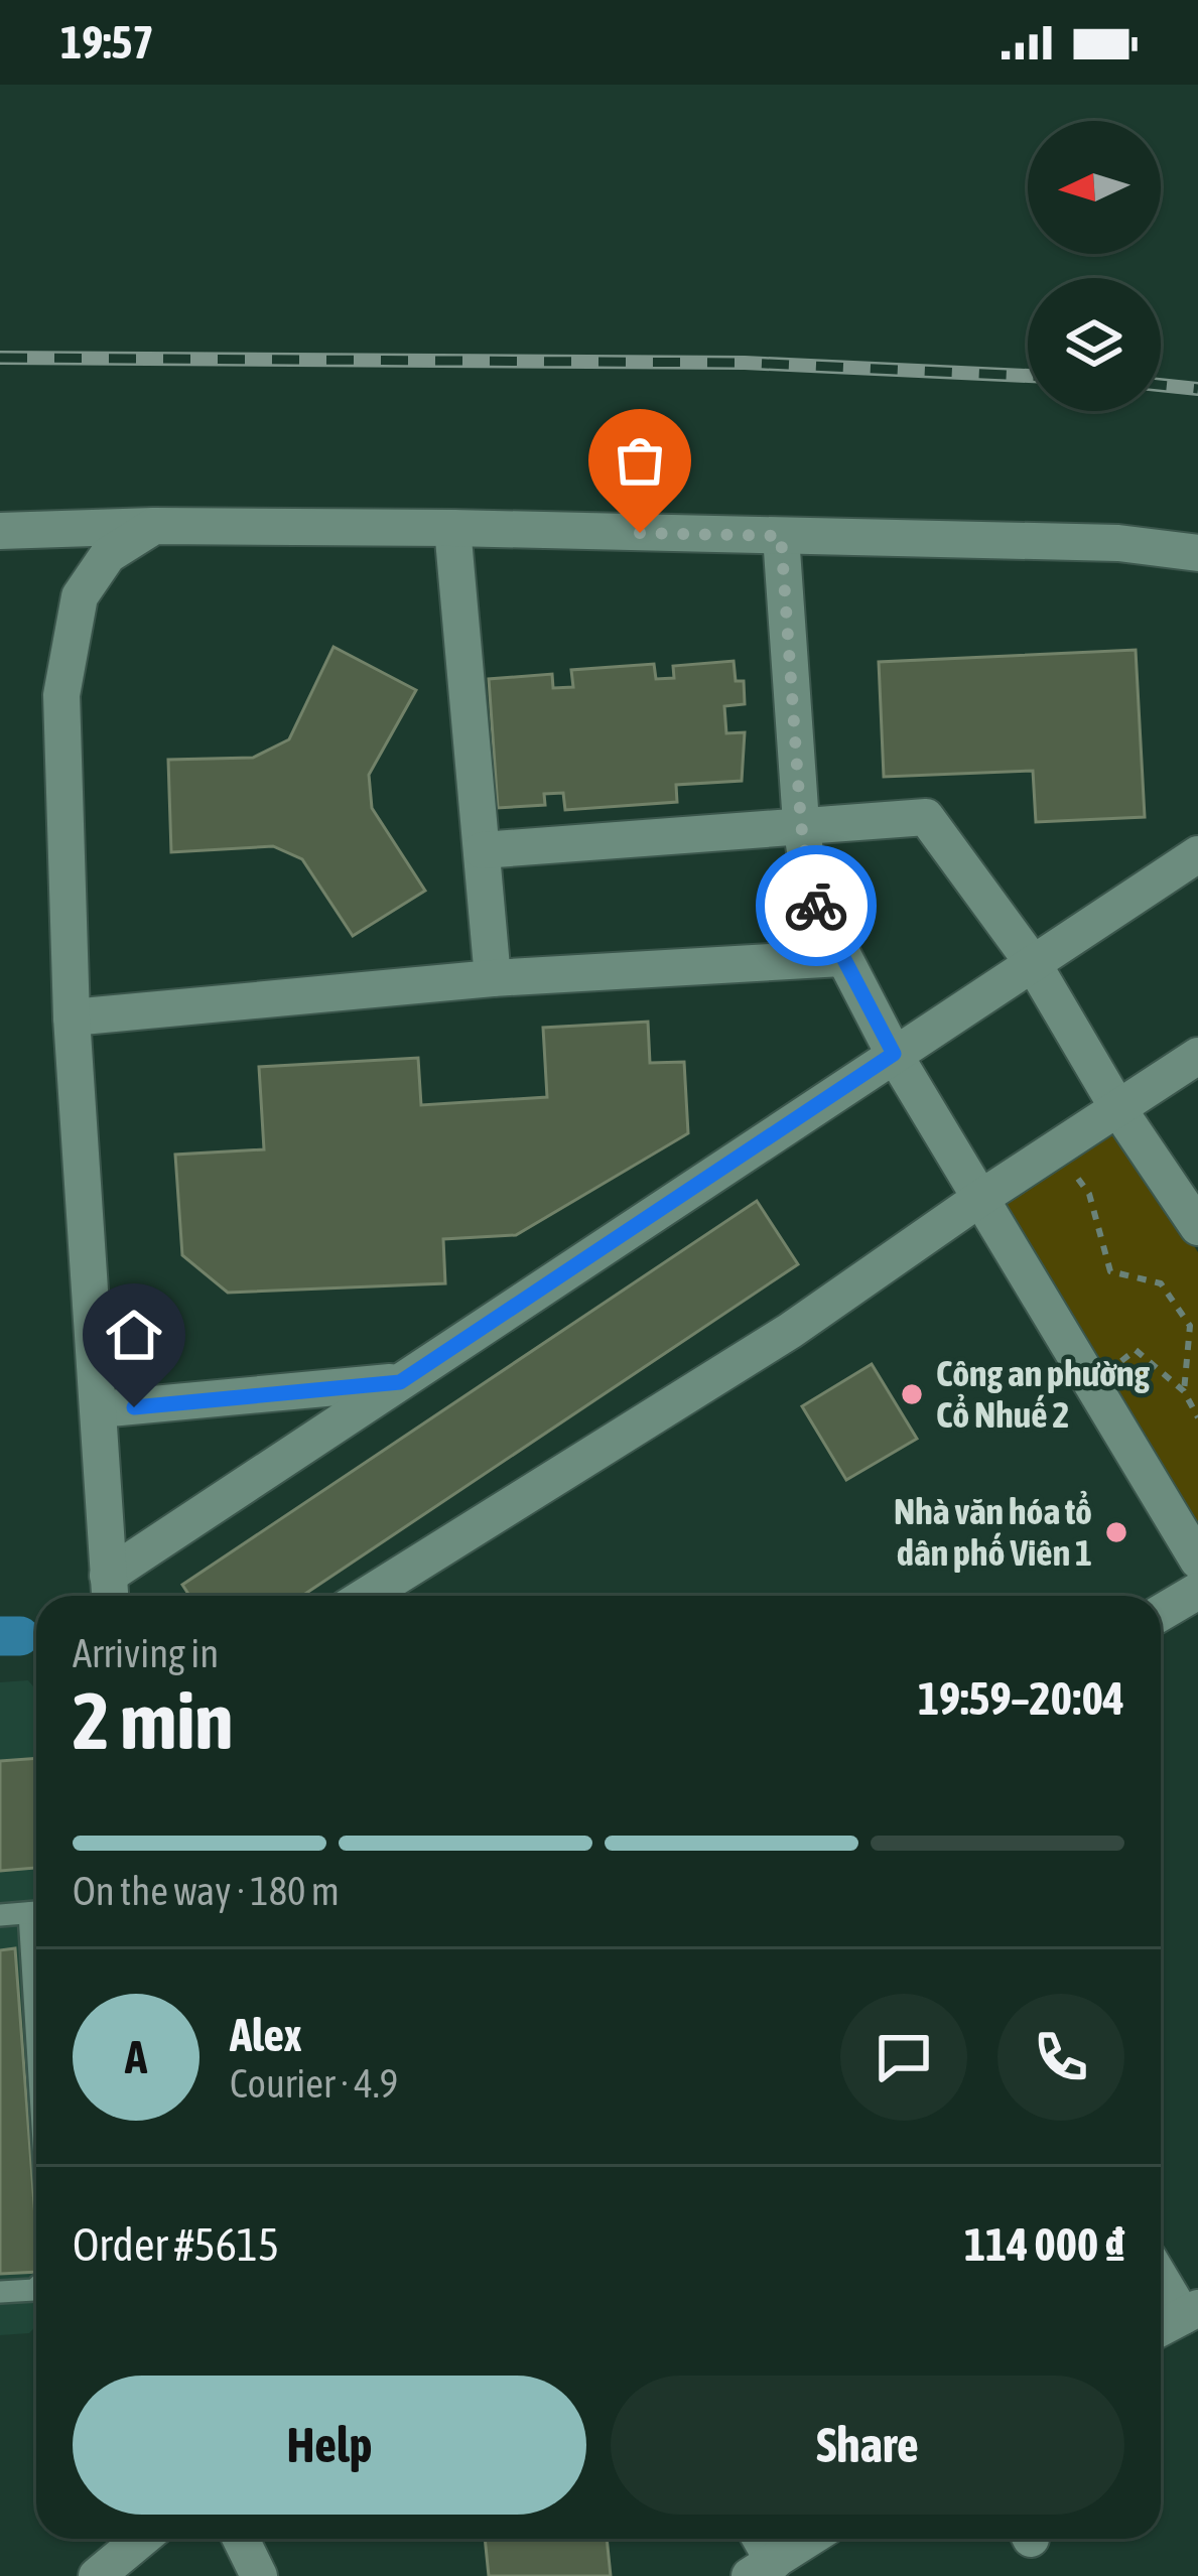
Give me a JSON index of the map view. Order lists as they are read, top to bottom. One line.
{"places":["Công an phường Cổ Nhuế 2","Nhà văn hóa tổ dân phố Viên 1"],"north":"left","page":{"status":"19:57","heading":["2 min","Arriving in","19:59–20:04"],"panel":["Alex","Courier · 4.9","Order #5615","114 000 ₫"],"bar":"On the way · 180 m","round":"A","buttons":["Help","Share"]}}
